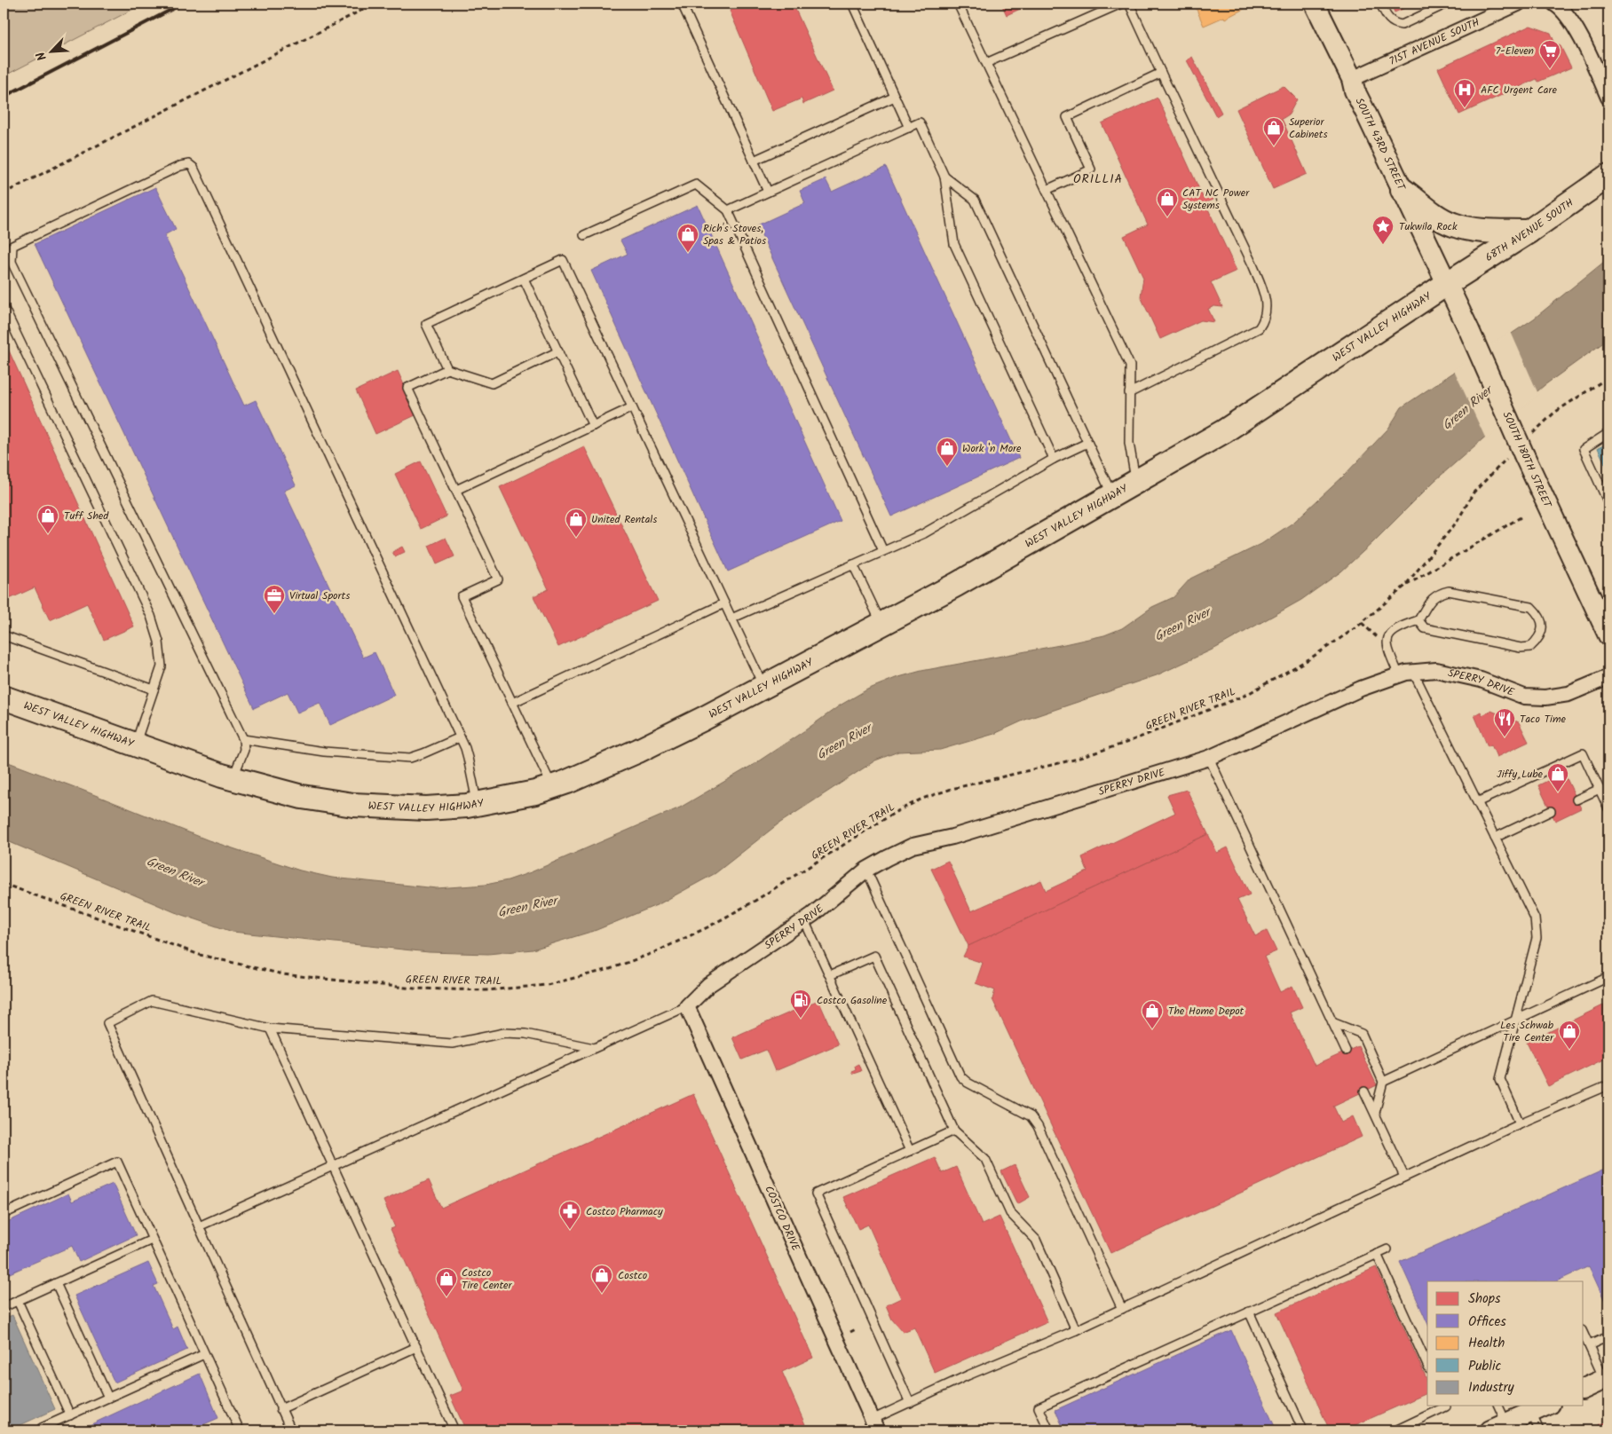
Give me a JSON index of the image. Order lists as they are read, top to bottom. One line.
{"streets":{"main road":["SOUTH 43RD STREET","68TH AVENUE SOUTH","WEST VALLEY HIGHWAY","SOUTH 180TH STREET"],"street":["71ST AVENUE SOUTH","SPERRY DRIVE","COSTCO DRIVE"],"path":["GREEN RIVER TRAIL"]},"crossings":[["71ST AVENUE SOUTH","SOUTH 43RD STREET"],["SOUTH 43RD STREET","68TH AVENUE SOUTH"],["SOUTH 43RD STREET","WEST VALLEY HIGHWAY"],["SOUTH 43RD STREET","SOUTH 180TH STREET"],["68TH AVENUE SOUTH","WEST VALLEY HIGHWAY"],["68TH AVENUE SOUTH","SOUTH 180TH STREET"],["WEST VALLEY HIGHWAY","SOUTH 180TH STREET"],["SOUTH 180TH STREET","GREEN RIVER TRAIL"],["SPERRY DRIVE","COSTCO DRIVE"]],"districts":["ORILLIA"],"water":["Green River"],"places":{"supermarket":["7-Eleven"],"hospital":["AFC Urgent Care"],"shop":["Superior Cabinets","CAT NC Power Systems","Rich's Stoves, Spas & Patios","Work 'n More","Tuff Shed","United Rentals","Jiffy Lube","The Home Depot","Les Schwab Tire Center","Costco","Costco Tire Center"],"place":["Tukwila Rock"],"office":["Virtual Sports"],"restaurant":["Taco Time"],"fuel station":["Costco Gasoline"],"pharmacy":["Costco Pharmacy"]},"legend":["Shops","Offices","Health","Public","Industry"],"north":"bottom left"}
